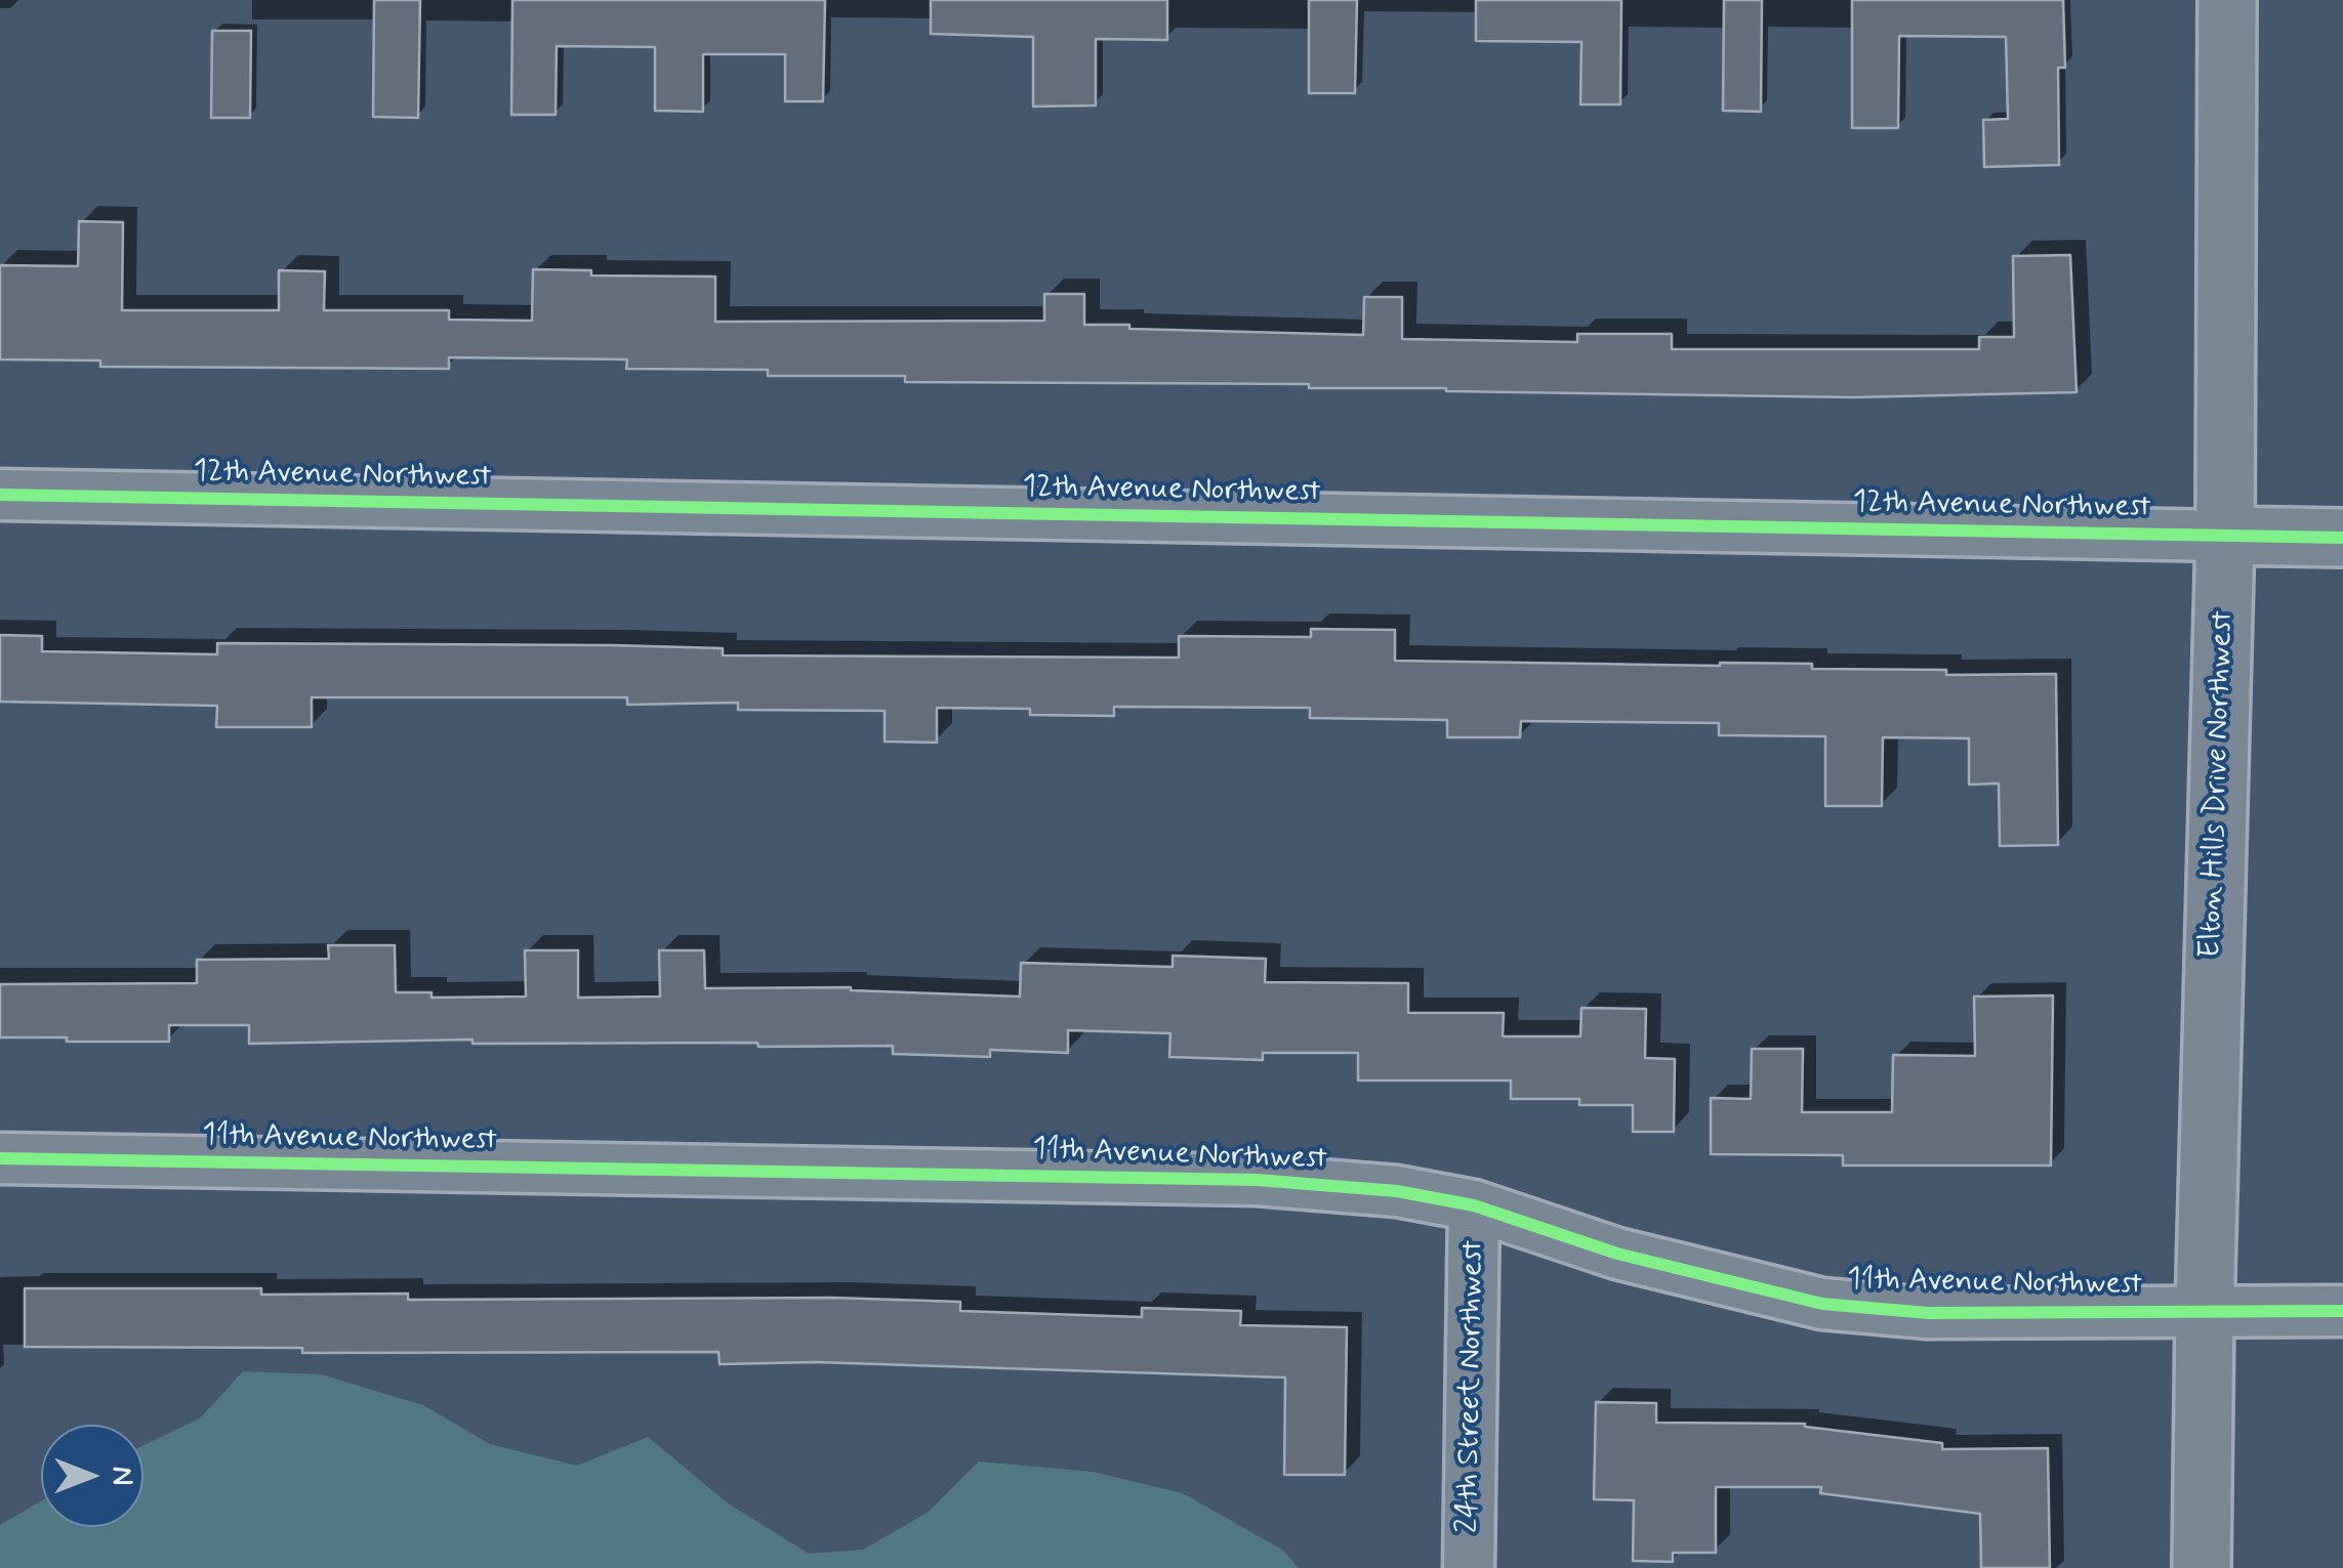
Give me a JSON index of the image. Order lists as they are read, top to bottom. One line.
{"streets":{"main road":["12th Avenue Northwest","Elton Hills Drive Northwest"],"street":["11th Avenue Northwest","24th Street Northwest"]},"crossings":[["12th Avenue Northwest","Elton Hills Drive Northwest"],["Elton Hills Drive Northwest","11th Avenue Northwest"],["11th Avenue Northwest","24th Street Northwest"]],"north":"right"}
